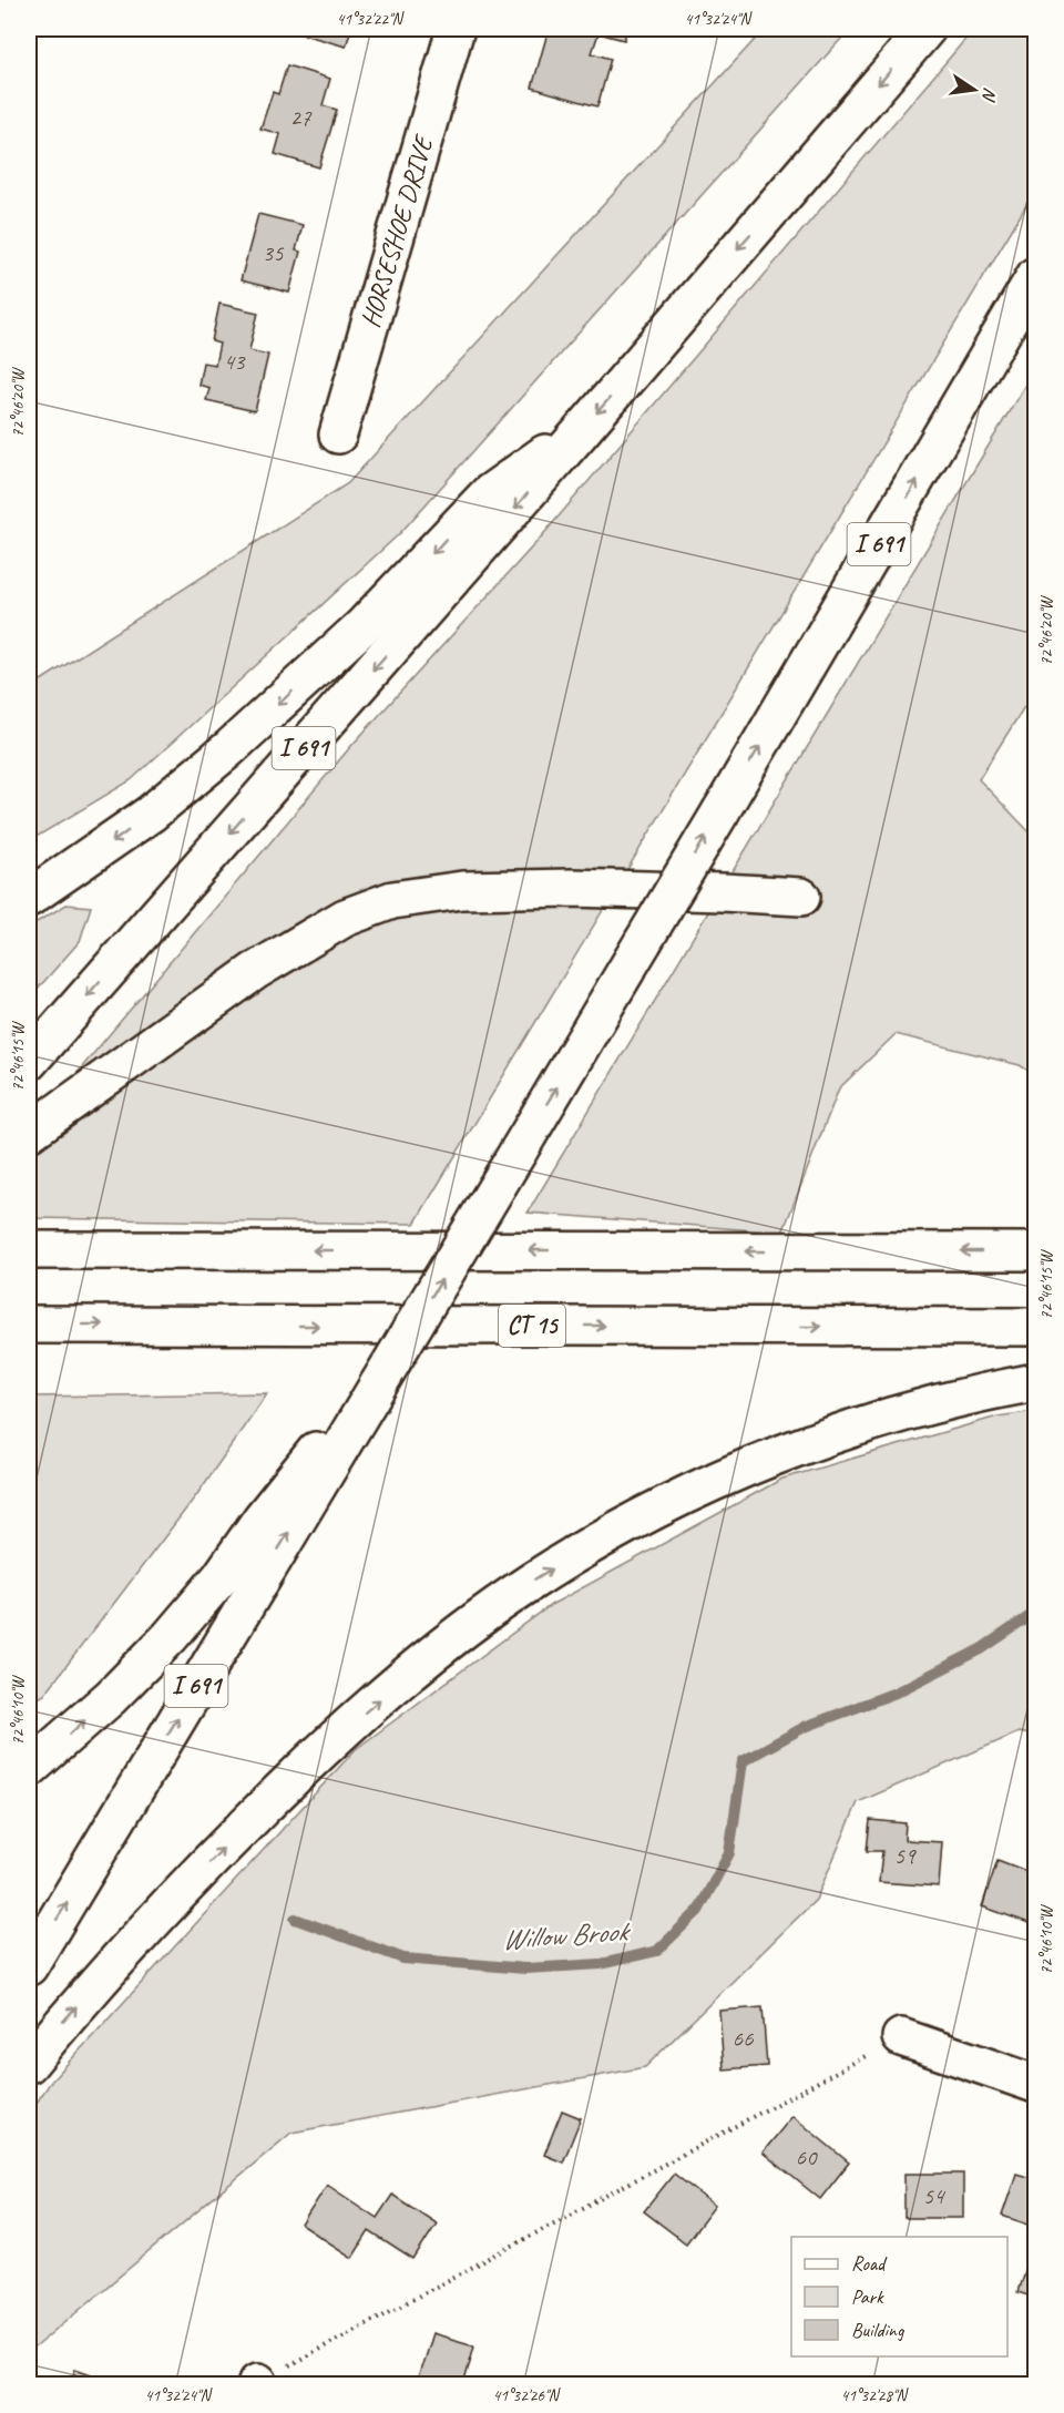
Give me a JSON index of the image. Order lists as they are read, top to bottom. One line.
{"streets":{"main road":["HORSESHOE DRIVE","I 691","CT 15"]},"water":["Willow Brook"],"house_numbers":["27","35","43","59","66","60","54"],"legend":["Road","Park","Building"],"north":"right","coordinates":["41°32'22\"N","41°32'24\"N","72°46'20\"W","72°46'15\"W","72°46'10\"W","41°32'26\"N","41°32'28\"N"]}
